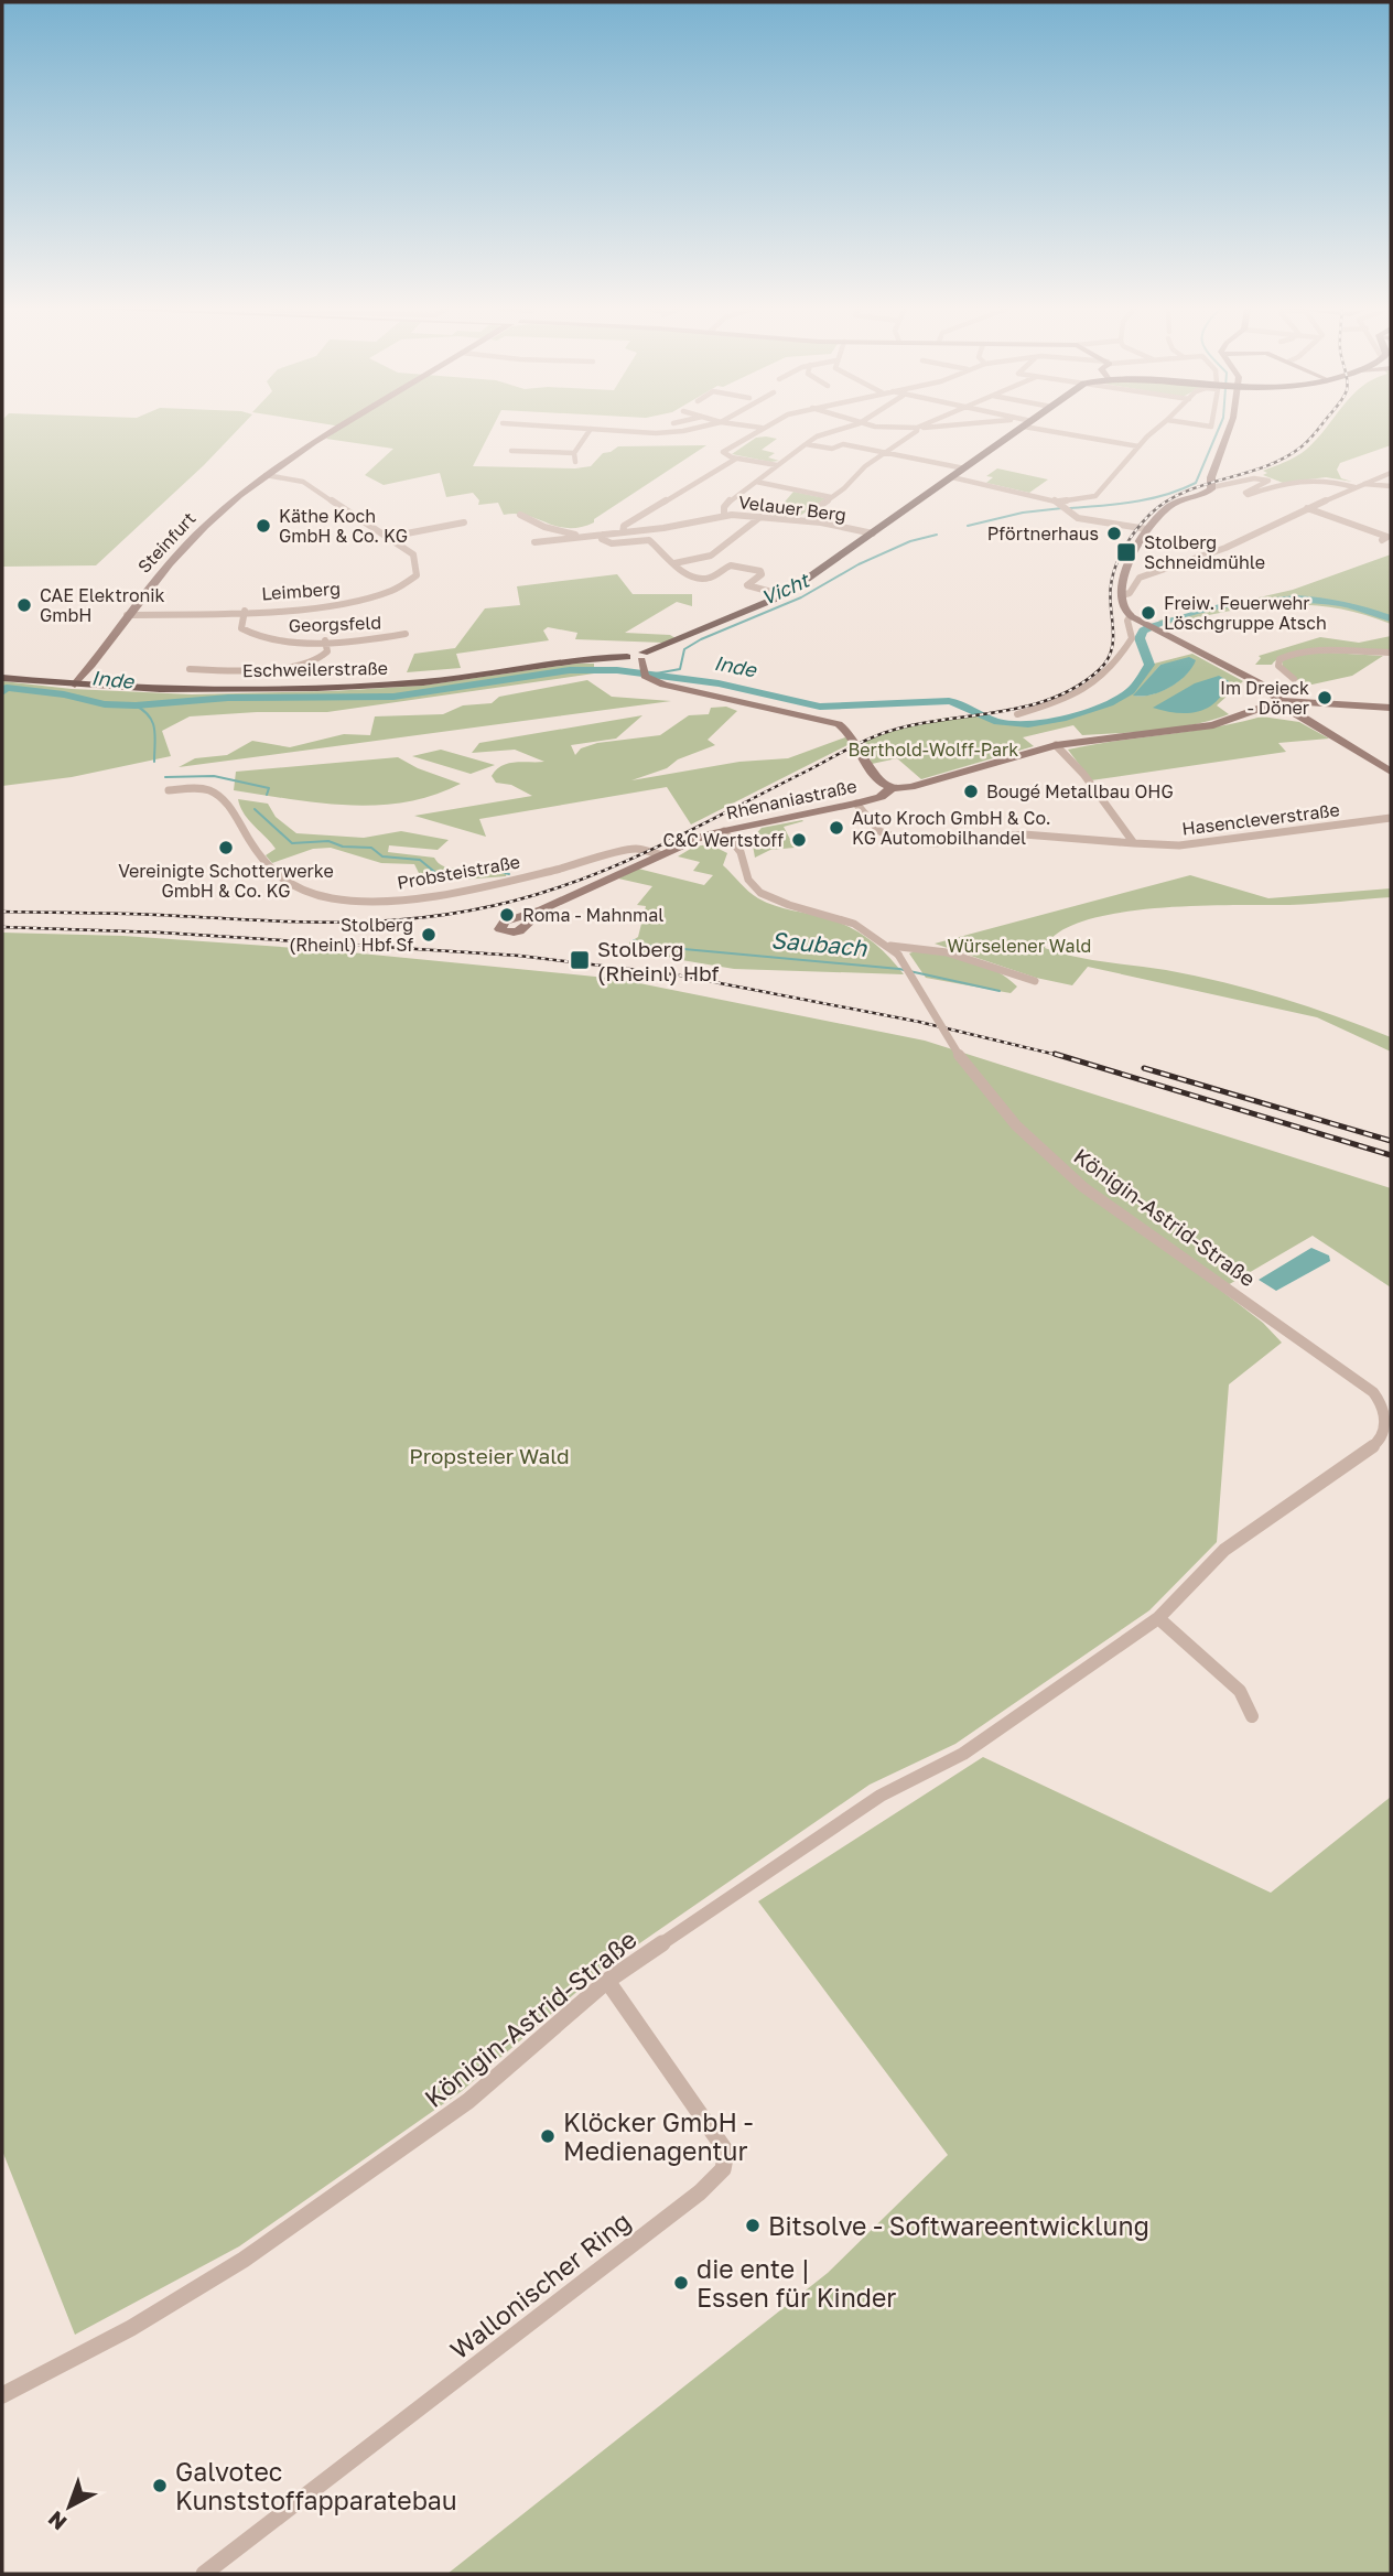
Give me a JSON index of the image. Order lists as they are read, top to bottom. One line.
{"streets":{"main road":["Eschweilerstraße"],"street":["Velauer Berg","Steinfurt","Leimberg","Georgsfeld","Rhenaniastraße","Hasencleverstraße","Probsteistraße","Königin-Astrid-Straße","Wallonischer Ring"]},"crossings":[["Steinfurt","Leimberg"],["Steinfurt","Eschweilerstraße"],["Leimberg","Georgsfeld"],["Rhenaniastraße","Hasencleverstraße"],["Rhenaniastraße","Probsteistraße"],["Rhenaniastraße","Königin-Astrid-Straße"],["Königin-Astrid-Straße","Wallonischer Ring"]],"water":["Vicht","Inde","Saubach"],"parks":["Berthold-Wolff-Park","Würselener Wald","Propsteier Wald"],"places":{"other":["Käthe Koch GmbH & Co. KG","Pförtnerhaus","CAE Elektronik GmbH","Freiw. Feuerwehr Löschgruppe Atsch","Im Dreieck - Döner","Bougé Metallbau OHG","Auto Kroch GmbH & Co. KG Automobilhandel","C&C Wertstoff","Vereinigte Schotterwerke GmbH & Co. KG","Roma - Mahnmal","Stolberg (Rheinl) Hbf Sf","Klöcker GmbH - Medienagentur","Bitsolve - Softwareentwicklung","die ente | Essen für Kinder","Galvotec Kunststoffapparatebau"],"transit":["Stolberg Schneidmühle","Stolberg (Rheinl) Hbf"]},"north":"bottom left"}
